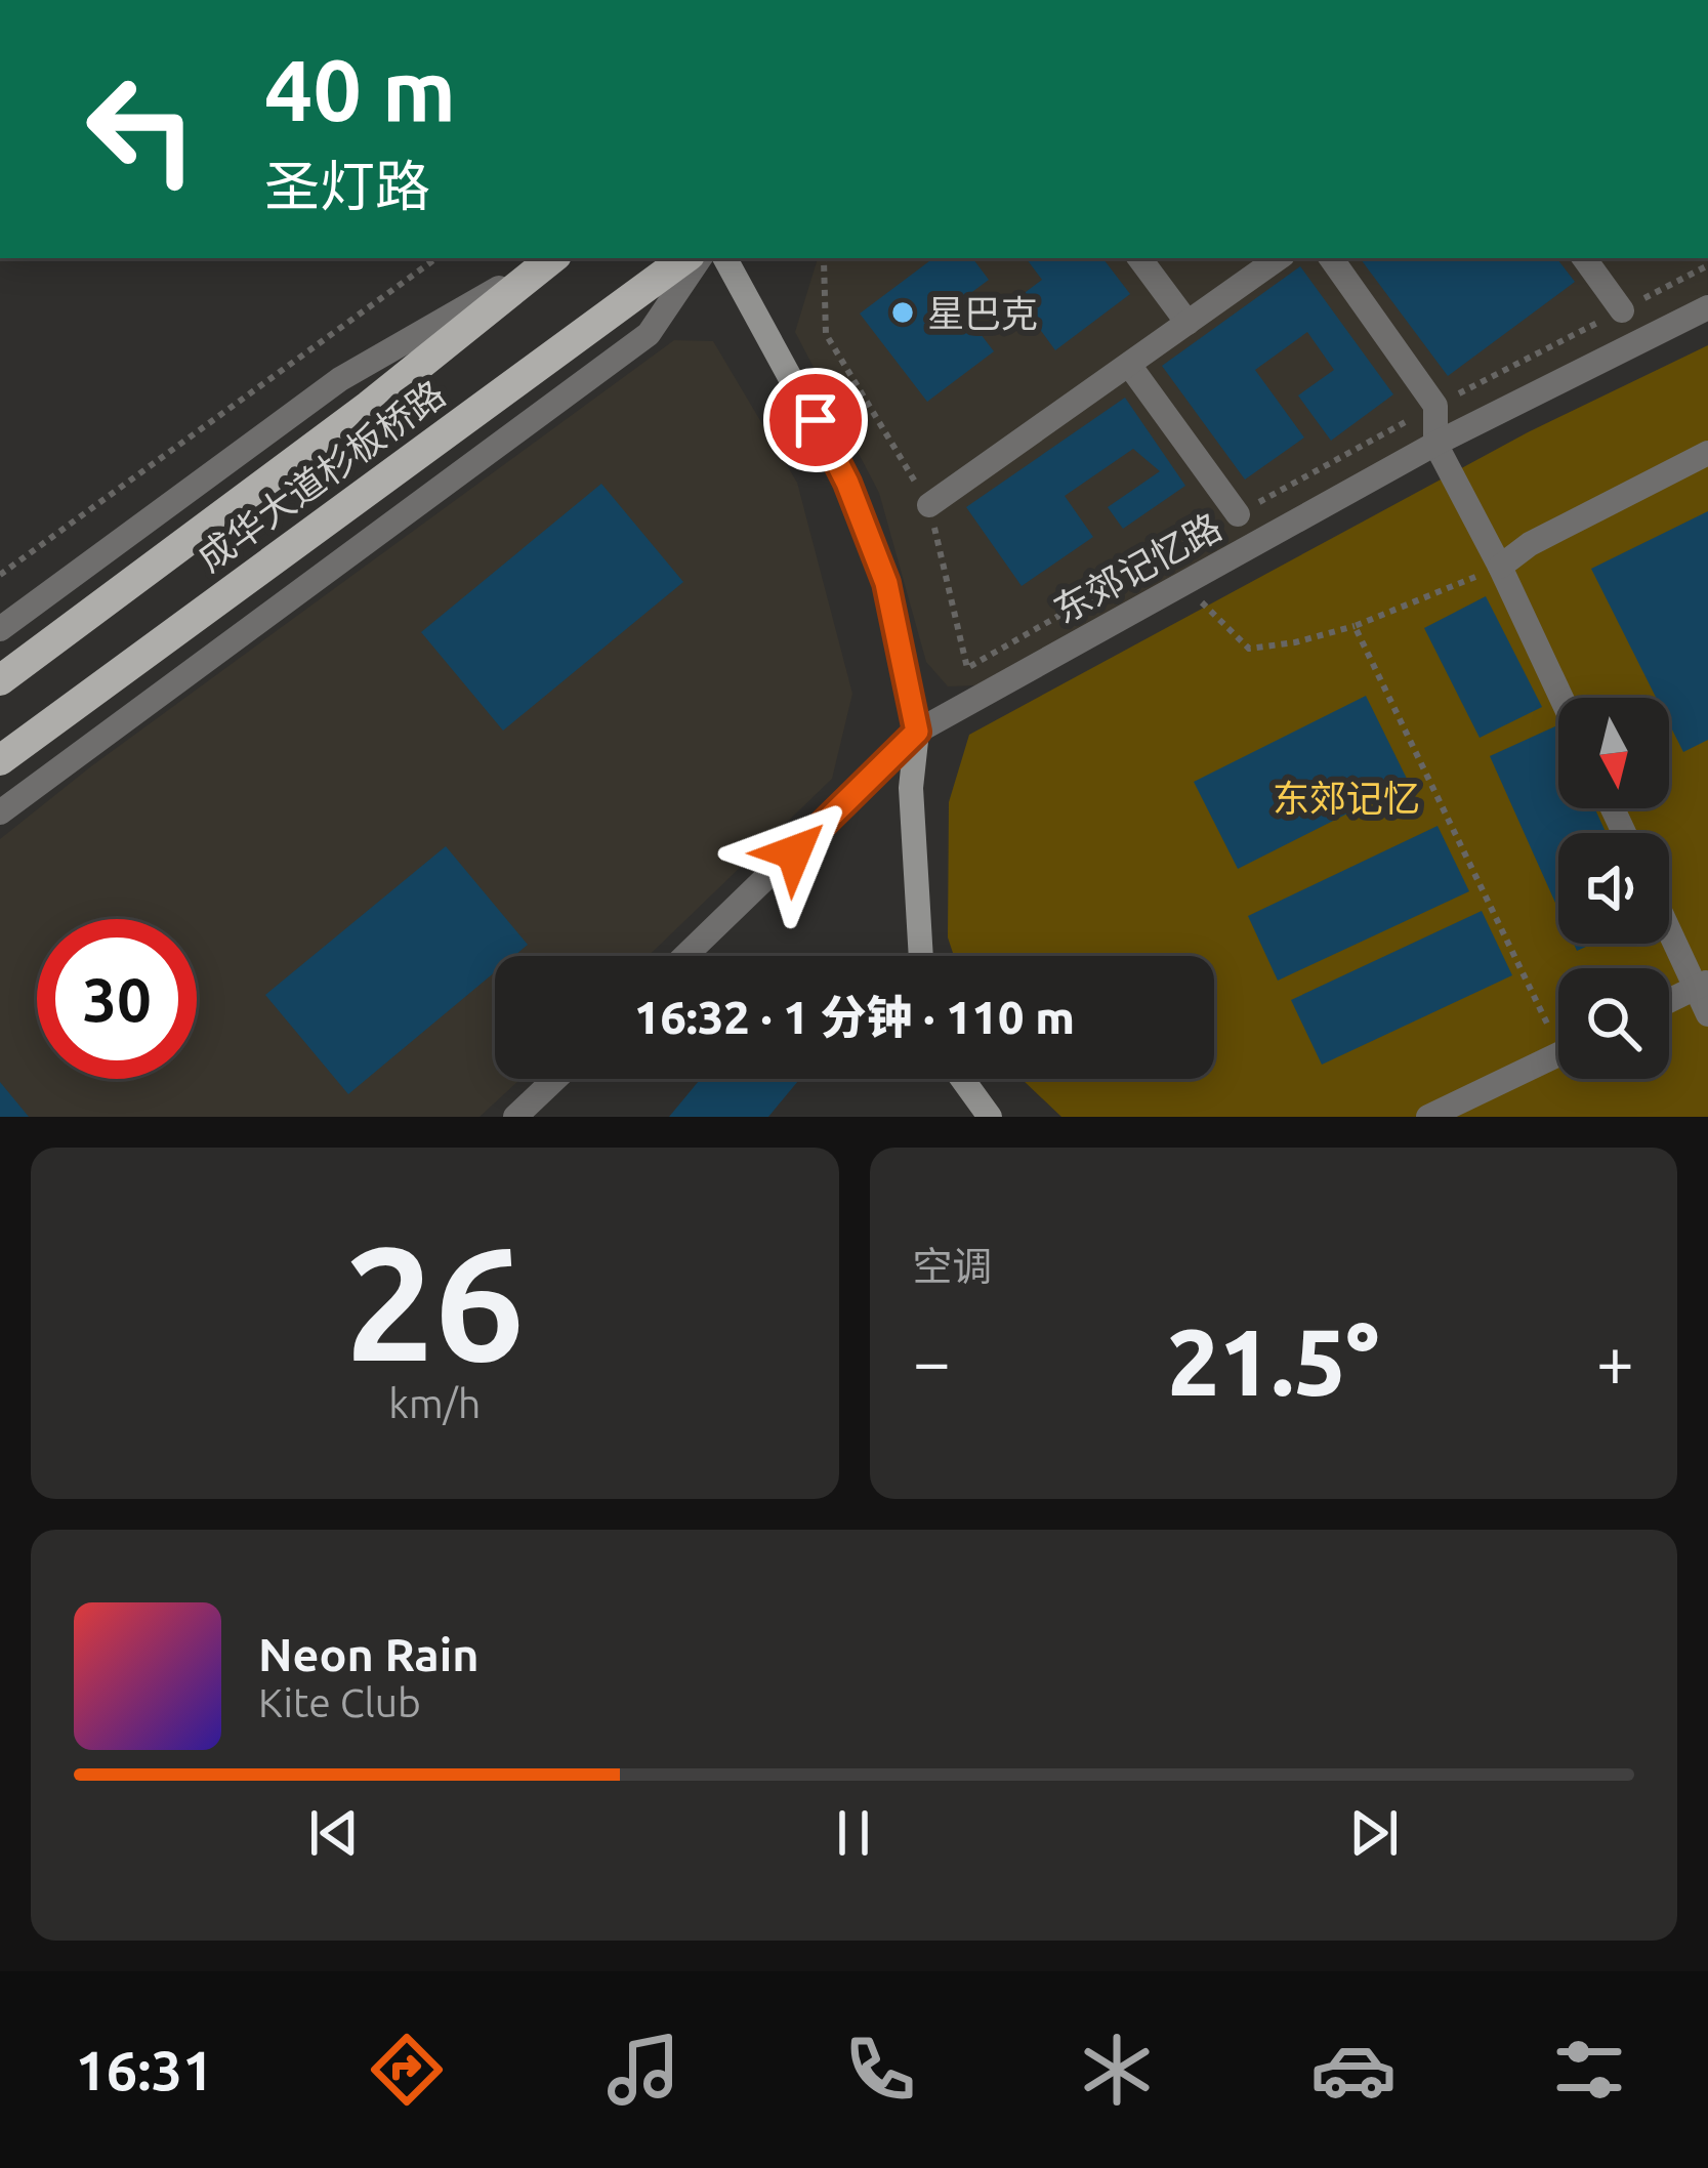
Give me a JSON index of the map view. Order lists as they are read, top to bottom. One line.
{"streets":{"main road":["成华大道杉板桥路"],"street":["东郊记忆路"]},"parks":["东郊记忆"],"places":["星巴克"],"north":"bottom","page":{"turn":["40 m","圣灯路"],"limit":"30","trip":"16:32 · 1 分钟 · 110 m","tile":[["26","km/h"],"空调"],"heat":["−","21.5°","+"],"song":["Neon Rain","Kite Club"],"tabs":"16:31"}}
